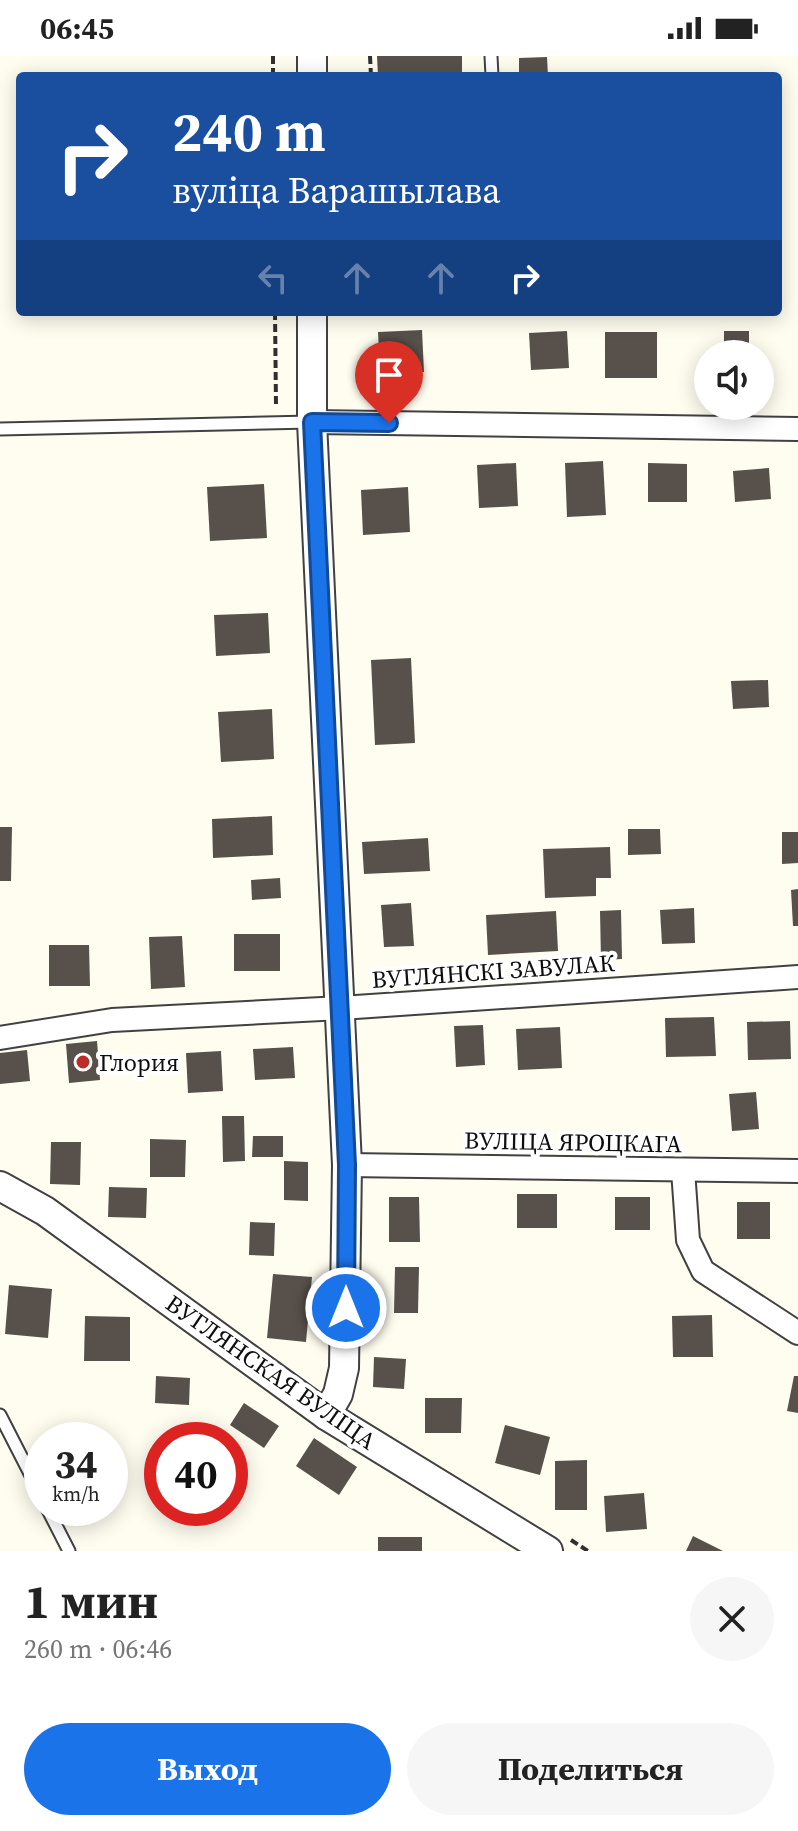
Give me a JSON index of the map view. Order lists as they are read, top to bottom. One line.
{"streets":{"street":["ВУГЛЯНСКІ ЗАВУЛАК","ВУЛІЦА ЯРОЦКАГА","ВУГЛЯНСКАЯ ВУЛІЦА"]},"places":["Глория"],"page":{"status":"06:45","turn":["240 m","вуліца Варашылава"],"speed":"34 km/h","limit":"40","heading":["1 мин","260 m · 06:46"],"buttons":["Выход","Поделиться"]}}
